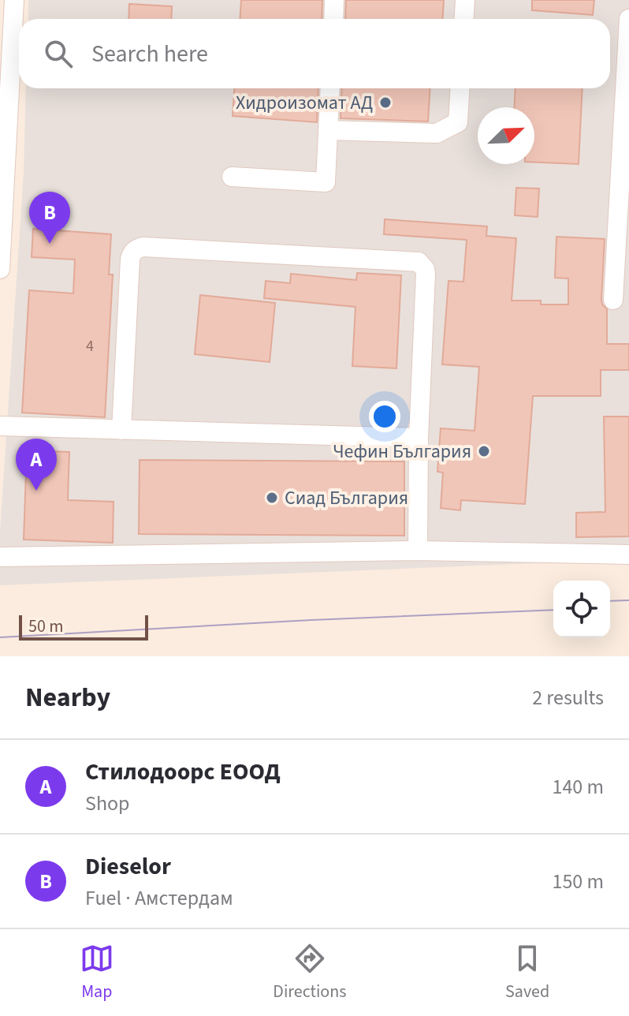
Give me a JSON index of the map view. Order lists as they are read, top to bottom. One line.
{"places":["Хидроизомат АД","Чефин България","Сиад България"],"house_numbers":["4"],"scale_bar":"50 m","north":"top right","page":{"search":"Search here","pins":["B","A"],"scale":"50 m","heading":["Nearby","2 results"],"list":[{"mark":"A","name":"Стилодоорс ЕООД","note":"Shop","value":"140 m"},{"mark":"B","name":"Dieselor","note":"Fuel · Амстердам","value":"150 m"}],"nav":["Map","Directions","Saved"]}}
